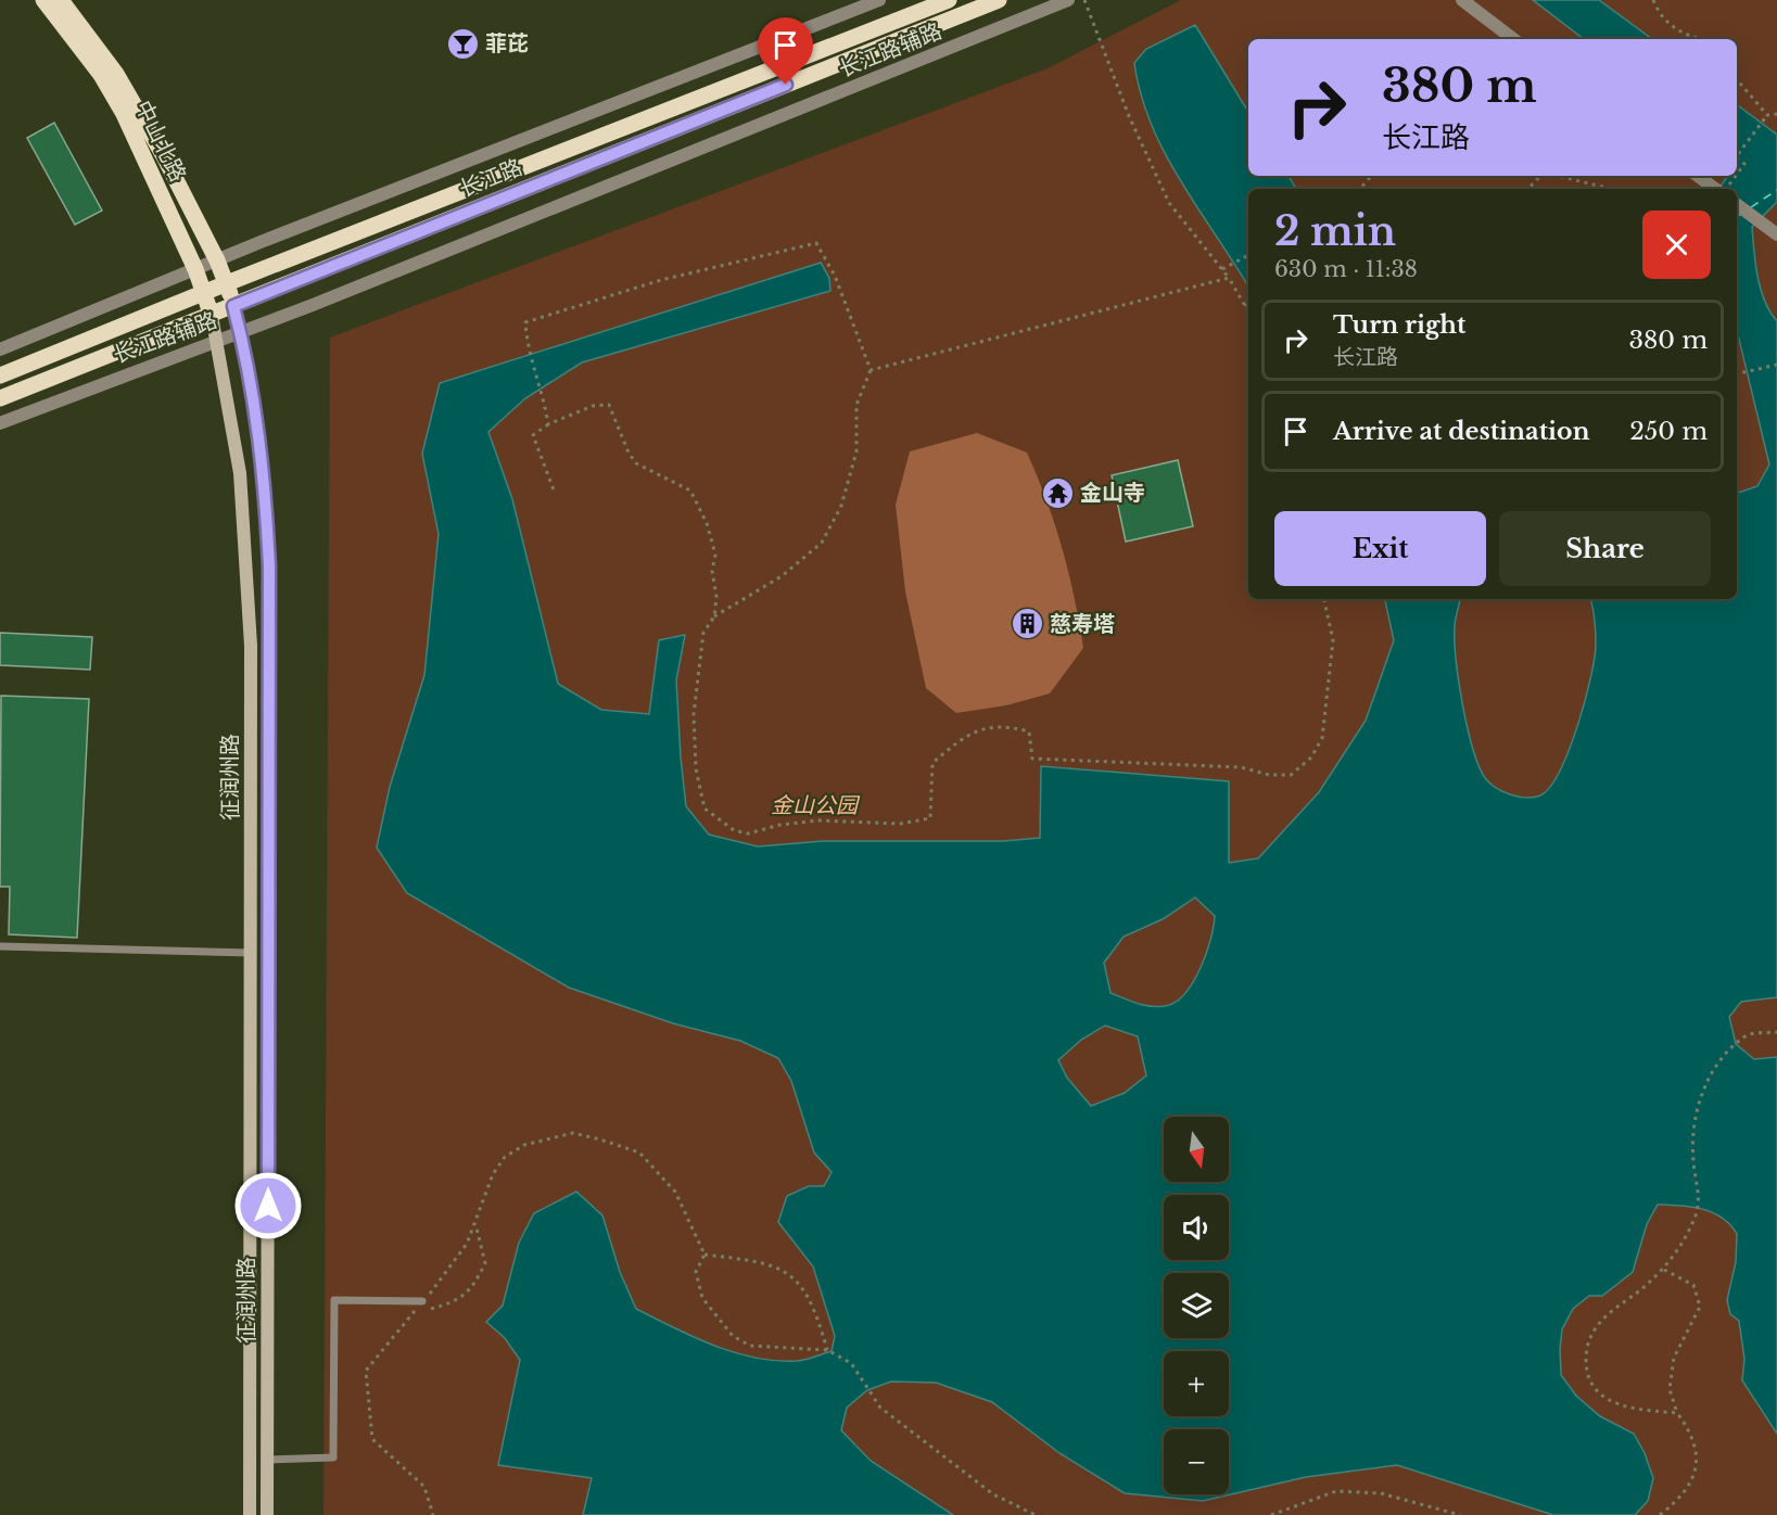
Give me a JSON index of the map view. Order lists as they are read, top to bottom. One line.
{"streets":{"main road":["中山北路","长江路","征润州路"],"street":["长江路辅路"]},"crossings":[["长江路辅路","征润州路"],["中山北路","长江路"],["中山北路","征润州路"],["长江路","征润州路"]],"parks":["金山公园"],"places":{"bar":["菲芘"],"temple":["金山寺"],"building":["慈寿塔"]},"north":"bottom","page":{"turn":["380 m","长江路"],"heading":["2 min","630 m · 11:38"],"list":[{"name":"Turn right","note":"长江路","value":"380 m"},{"name":"Arrive at destination","value":"250 m"}],"buttons":["Exit","Share"],"map_buttons":["+","−"]}}
